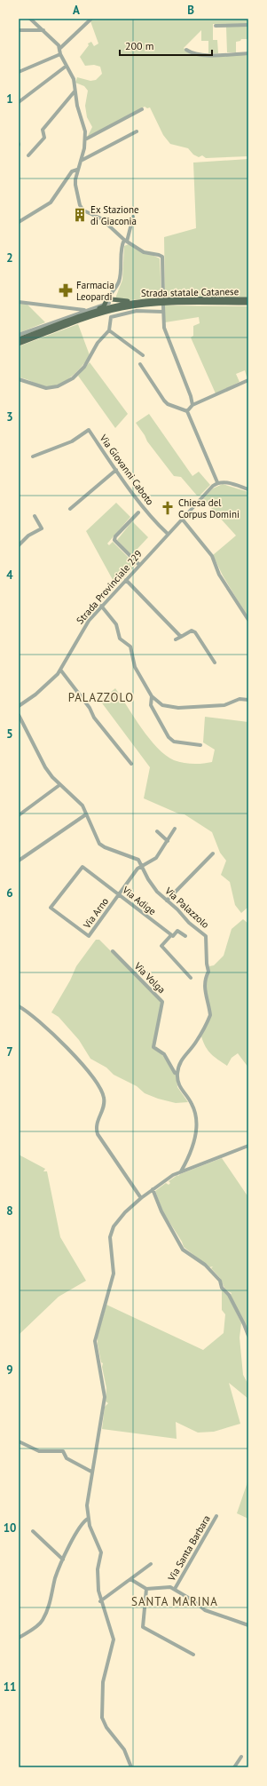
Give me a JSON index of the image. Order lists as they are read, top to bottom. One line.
{"streets":{"main road":["Strada statale Catanese"],"street":["Via Giovanni Caboto","Strada Provinciale 229","Via Adige","Via Palazzolo","Via Arno","Via Volga","Via Santa Barbara"]},"crossings":[["Via Giovanni Caboto","Strada Provinciale 229"],["Via Adige","Via Arno"],["Via Palazzolo","Via Arno"],["Via Palazzolo","Via Volga"]],"districts":["PALAZZOLO","SANTA MARINA"],"places":{"building":["Ex Stazione di Giaconia"],"pharmacy":["Farmacia Leopardi"],"church":["Chiesa del Corpus Domini"]},"scale_bar":"200 m","grid":{"columns":["A","B"],"rows":["1","2","3","4","5","6","7","8","9","10","11"]}}
